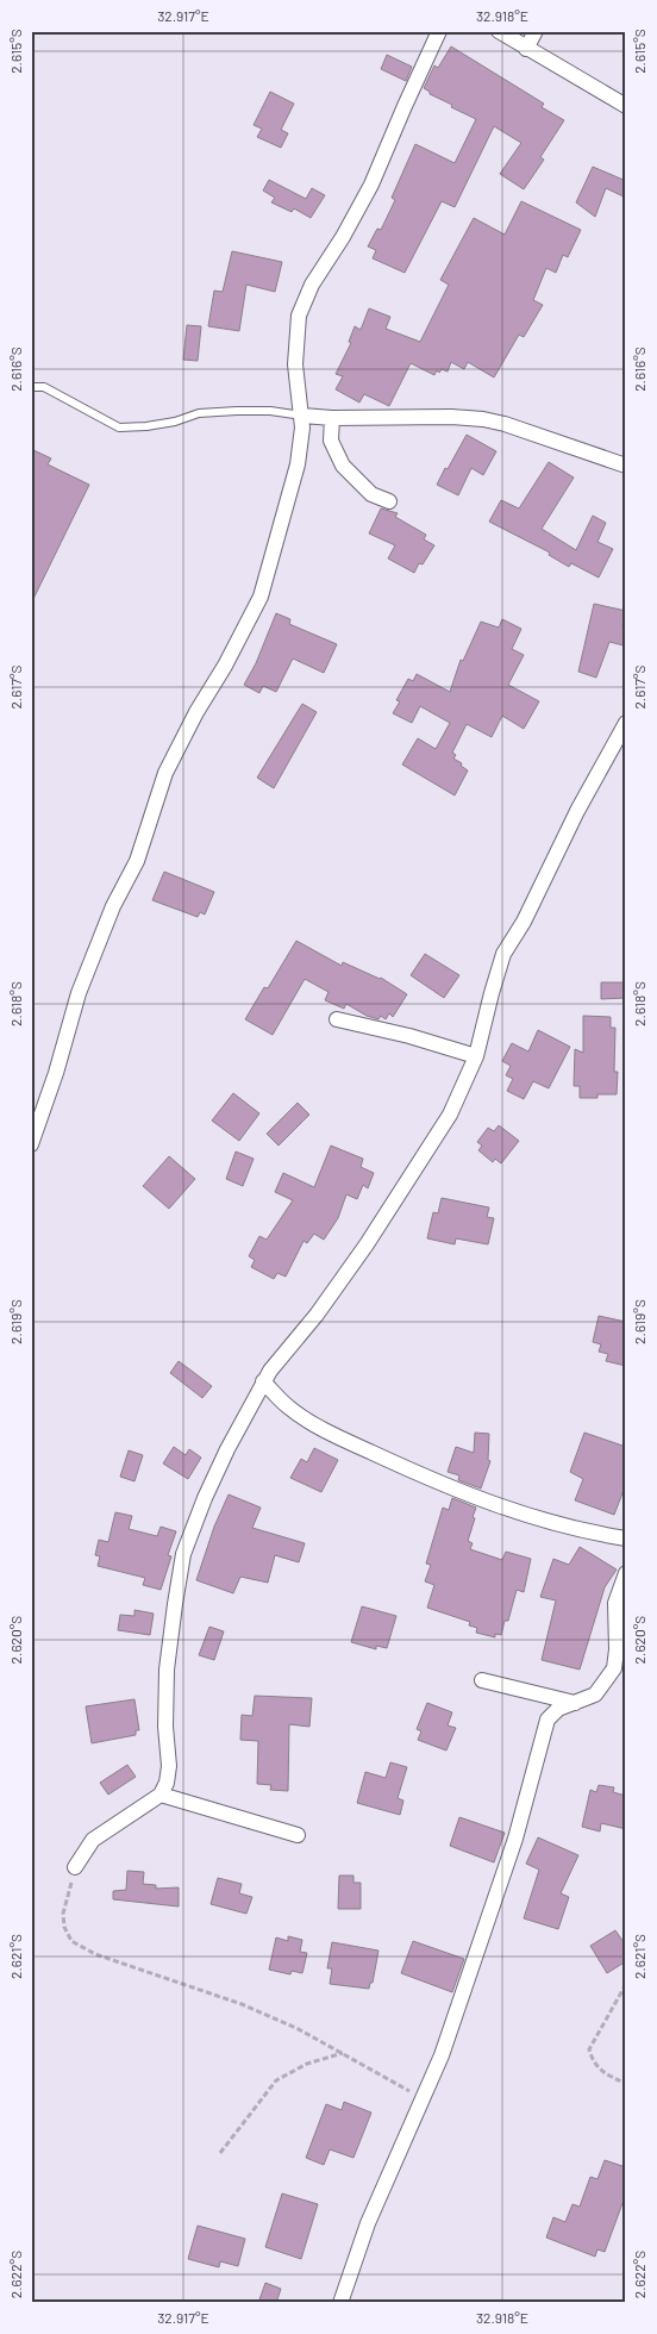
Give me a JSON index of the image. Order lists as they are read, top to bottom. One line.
{"coordinates":["32.917°E","32.918°E","2.615°S","2.616°S","2.617°S","2.618°S","2.619°S","2.620°S","2.621°S","2.622°S"]}
